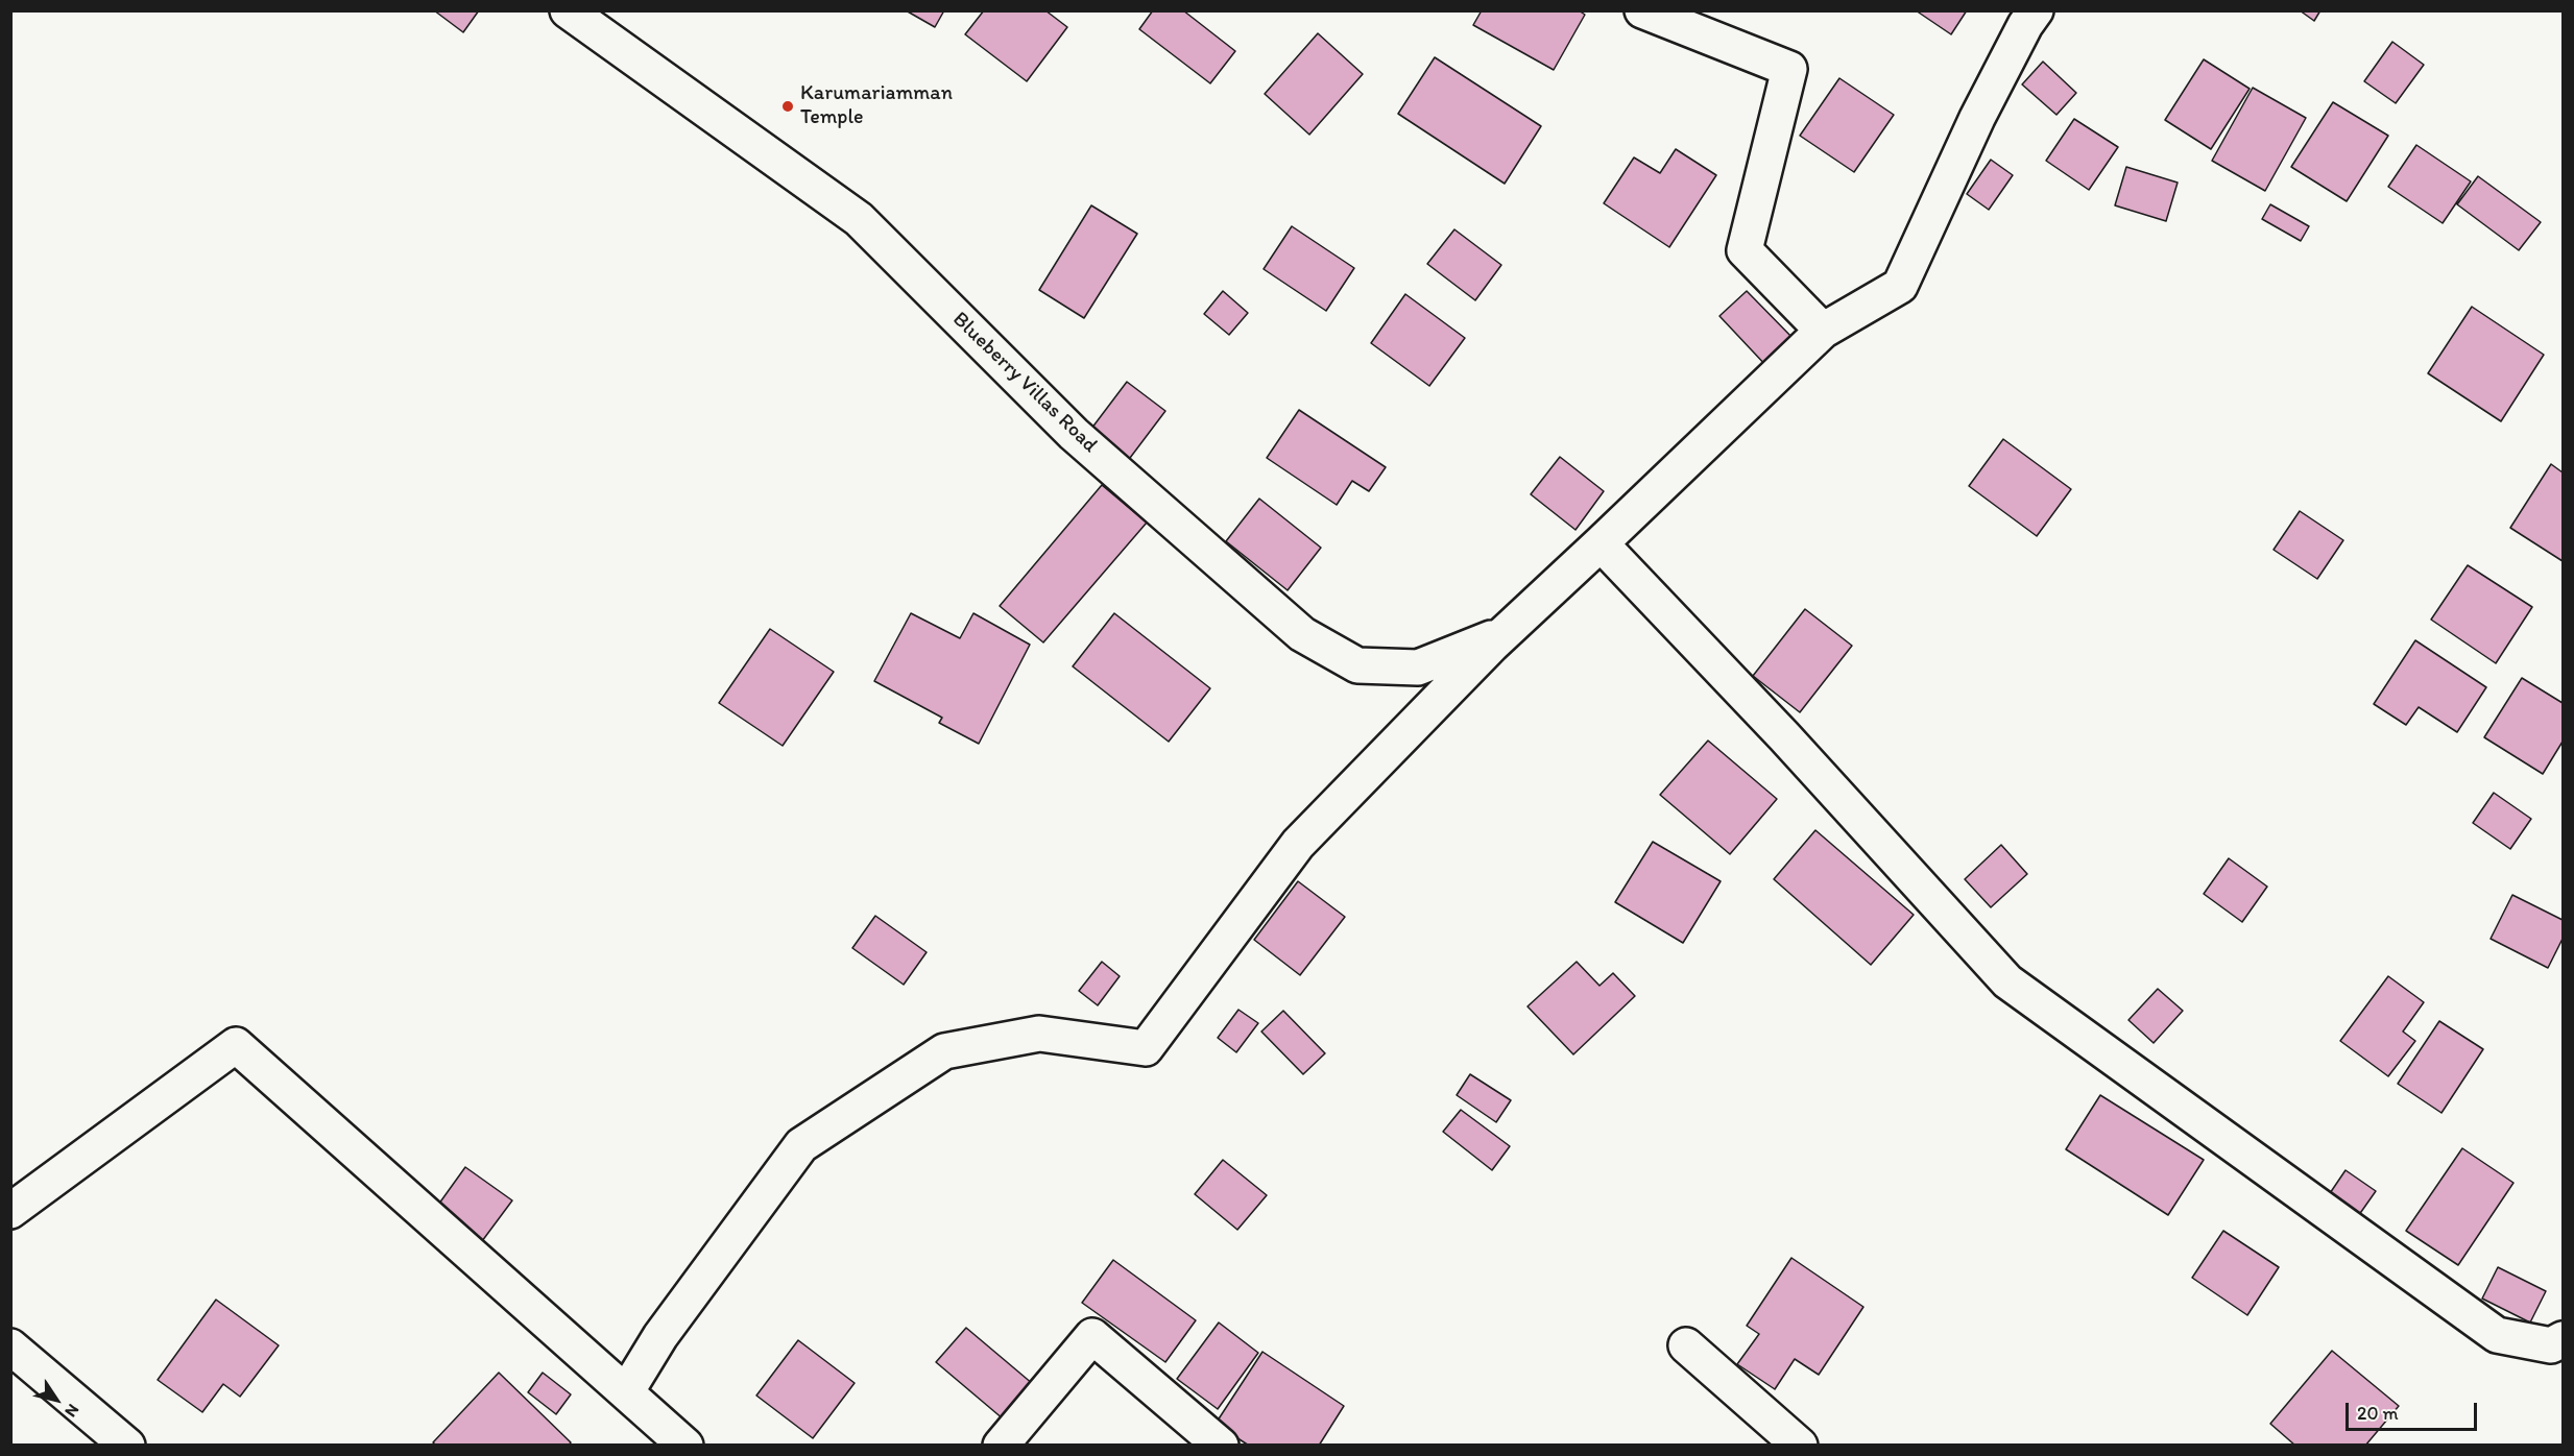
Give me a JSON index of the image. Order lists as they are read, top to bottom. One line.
{"streets":{"street":["Blueberry Villas Road"]},"places":["Karumariamman Temple"],"scale_bar":"20 m","north":"bottom right"}
